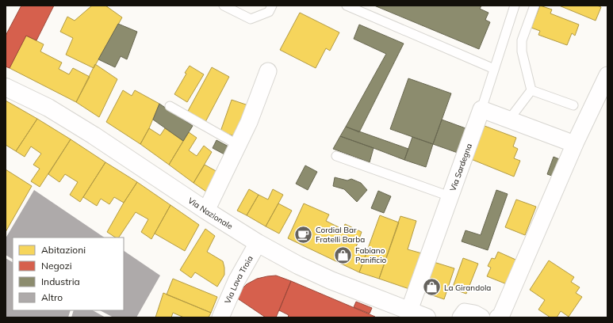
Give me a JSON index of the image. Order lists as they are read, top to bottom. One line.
{"streets":{"main road":["Via Nazionale"],"street":["Via Sardegna","Via Lava Troia"]},"crossings":[["Via Sardegna","Via Nazionale"],["Via Nazionale","Via Lava Troia"]],"places":{"cafe":["Cordial Bar Fratelli Barba"],"shop":["Fabiano Panificio","La Girandola"]},"legend":["Abitazioni","Negozi","Industria","Altro"]}
